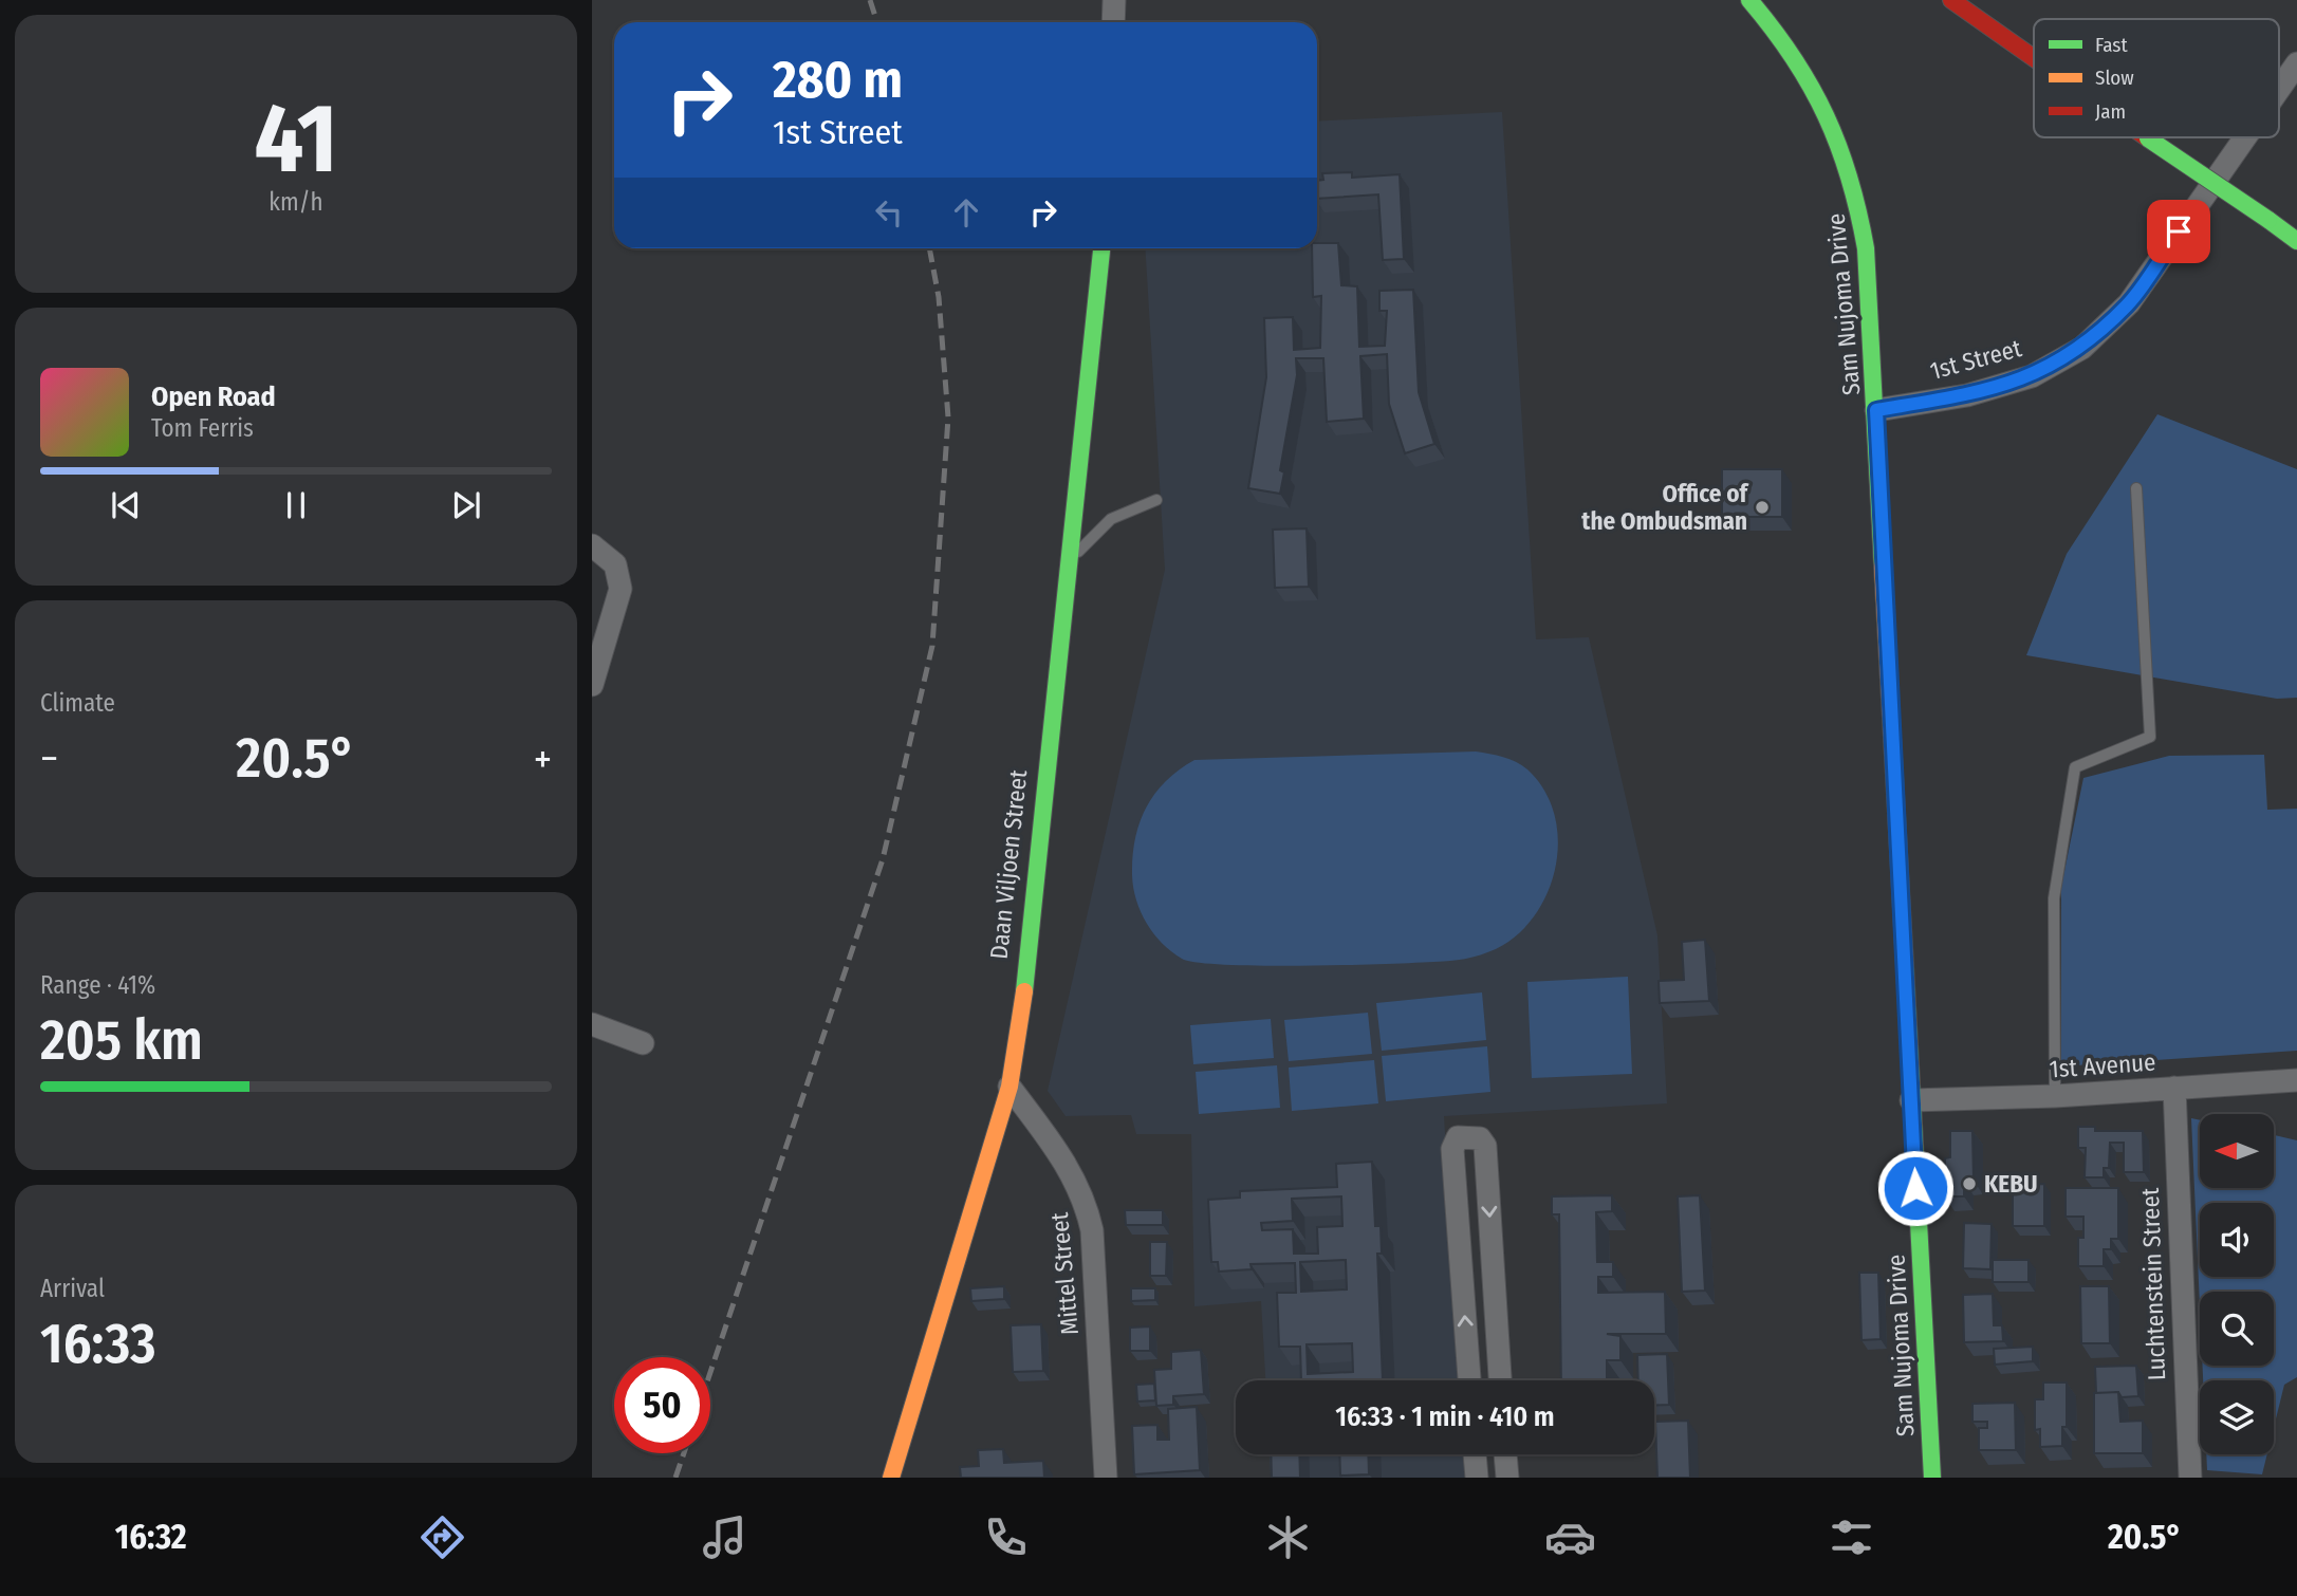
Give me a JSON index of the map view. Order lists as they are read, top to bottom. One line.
{"streets":{"main road":["Sam Nujoma Drive","Daan Viljoen Street"],"street":["1st Street","1st Avenue","Mittel Street","Luchtenstein Street"]},"crossings":[["Sam Nujoma Drive","1st Street"],["Sam Nujoma Drive","1st Avenue"],["Daan Viljoen Street","Mittel Street"],["1st Avenue","Luchtenstein Street"]],"places":["Office of the Ombudsman","KEBU"],"legend":["Fast","Slow","Jam"],"north":"left","page":{"tile":[["41","km/h"],"Climate",["Range · 41%","205 km"],["Arrival","16:33"]],"turn":["280 m","1st Street"],"song":["Open Road","Tom Ferris"],"heat":["−","20.5°","+"],"limit":"50","trip":"16:33 · 1 min · 410 m","tabs":["16:32","20.5°"]}}
